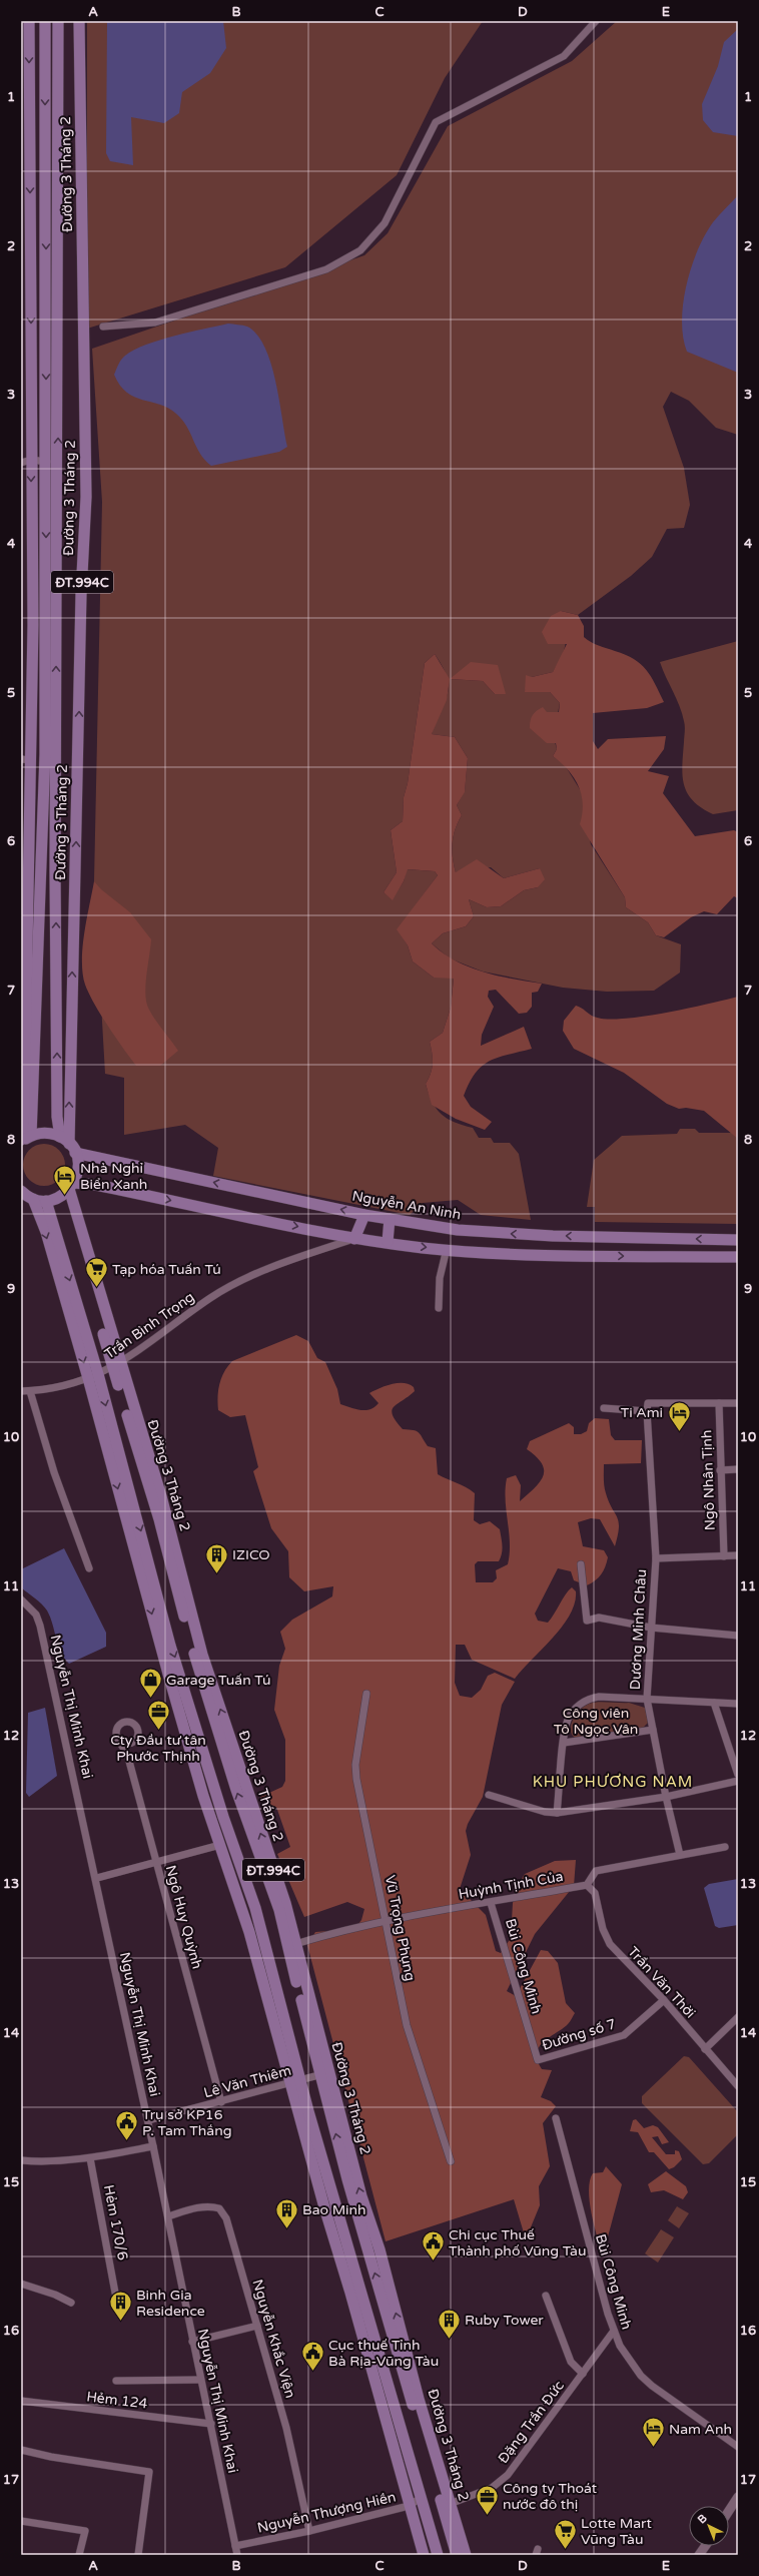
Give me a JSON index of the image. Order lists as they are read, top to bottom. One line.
{"streets":{"main road":["Đường 3 Tháng 2","ĐT.994C","Nguyễn An Ninh"],"street":["Trần Bình Trọng","Ngô Nhân Tịnh","Dương Minh Châu","Nguyễn Thị Minh Khai","Huỳnh Tịnh Của","Ngô Huy Quỳnh","Vũ Trọng Phụng","Bùi Công Minh","Trần Văn Thời","Đường số 7","Lê Văn Thiêm","Hẻm 170/6","Nguyễn Khắc Viện","Hẻm 124","Đặng Trần Đức","Nguyễn Thượng Hiền"]},"crossings":[["Đường 3 Tháng 2","ĐT.994C"],["Đường 3 Tháng 2","Nguyễn An Ninh"],["Đường 3 Tháng 2","Trần Bình Trọng"],["Đường 3 Tháng 2","Huỳnh Tịnh Của"],["Đường 3 Tháng 2","Lê Văn Thiêm"],["Đường 3 Tháng 2","Đặng Trần Đức"],["ĐT.994C","Nguyễn An Ninh"],["ĐT.994C","Trần Bình Trọng"],["ĐT.994C","Lê Văn Thiêm"],["ĐT.994C","Nguyễn Thượng Hiền"],["Nguyễn Thị Minh Khai","Lê Văn Thiêm"],["Nguyễn Thị Minh Khai","Nguyễn Khắc Viện"],["Nguyễn Thị Minh Khai","Hẻm 124"],["Nguyễn Thị Minh Khai","Nguyễn Thượng Hiền"],["Huỳnh Tịnh Của","Vũ Trọng Phụng"],["Huỳnh Tịnh Của","Bùi Công Minh"],["Huỳnh Tịnh Của","Trần Văn Thời"],["Ngô Huy Quỳnh","Lê Văn Thiêm"],["Bùi Công Minh","Đường số 7"],["Bùi Công Minh","Đặng Trần Đức"],["Trần Văn Thời","Đường số 7"],["Nguyễn Khắc Viện","Nguyễn Thượng Hiền"]],"districts":["KHU PHƯƠNG NAM"],"parks":["Công viên Tô Ngọc Vân"],"places":{"hotel":["Nhà Nghỉ Biển Xanh","Ti Ami","Nam Anh"],"supermarket":["Tạp hóa Tuấn Tú","Lotte Mart Vũng Tàu"],"building":["IZICO","Bao Minh","Binh Gia Residence","Ruby Tower"],"shop":["Garage Tuấn Tú"],"office":["Cty Đầu tư tân Phước Thịnh","Công ty Thoát nước đô thị"],"public building":["Trụ sở KP16 P. Tam Thắng","Chi cục Thuế Thành phố Vũng Tàu","Cục thuế Tỉnh Bà Rịa-Vũng Tàu"]},"north":"top left","grid":{"columns":["A","B","C","D","E"],"rows":["1","2","3","4","5","6","7","8","9","10","11","12","13","14","15","16","17"]}}
